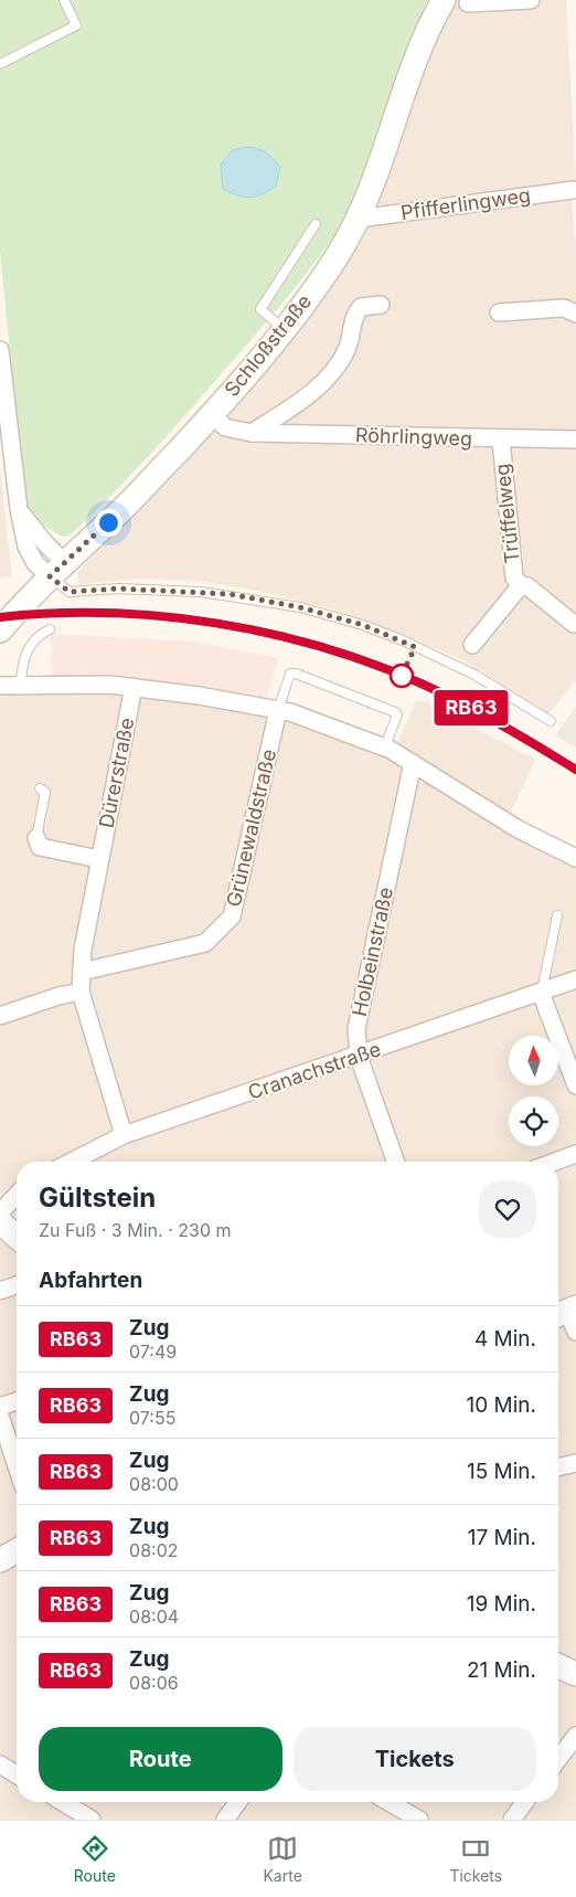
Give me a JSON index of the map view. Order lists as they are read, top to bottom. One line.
{"streets":{"street":["Pfifferlingweg","Schloßstraße","Röhrlingweg","Trüffelweg","Dürerstraße","Grünewaldstraße","Holbeinstraße","Cranachstraße"]},"crossings":[["Pfifferlingweg","Schloßstraße"],["Schloßstraße","Röhrlingweg"],["Röhrlingweg","Trüffelweg"],["Dürerstraße","Grünewaldstraße"],["Dürerstraße","Cranachstraße"],["Holbeinstraße","Cranachstraße"]],"north":"top","page":{"on_map":"RB63","heading":[["Gültstein","Zu Fuß · 3 Min. · 230 m"],"Abfahrten"],"list":[{"mark":"RB63","name":"Zug","note":"07:49","value":"4 Min."},{"mark":"RB63","name":"Zug","note":"07:55","value":"10 Min."},{"mark":"RB63","name":"Zug","note":"08:00","value":"15 Min."},{"mark":"RB63","name":"Zug","note":"08:02","value":"17 Min."},{"mark":"RB63","name":"Zug","note":"08:04","value":"19 Min."},{"mark":"RB63","name":"Zug","note":"08:06","value":"21 Min."}],"buttons":["Route","Tickets"],"tabs":["Route","Karte","Tickets"]}}
